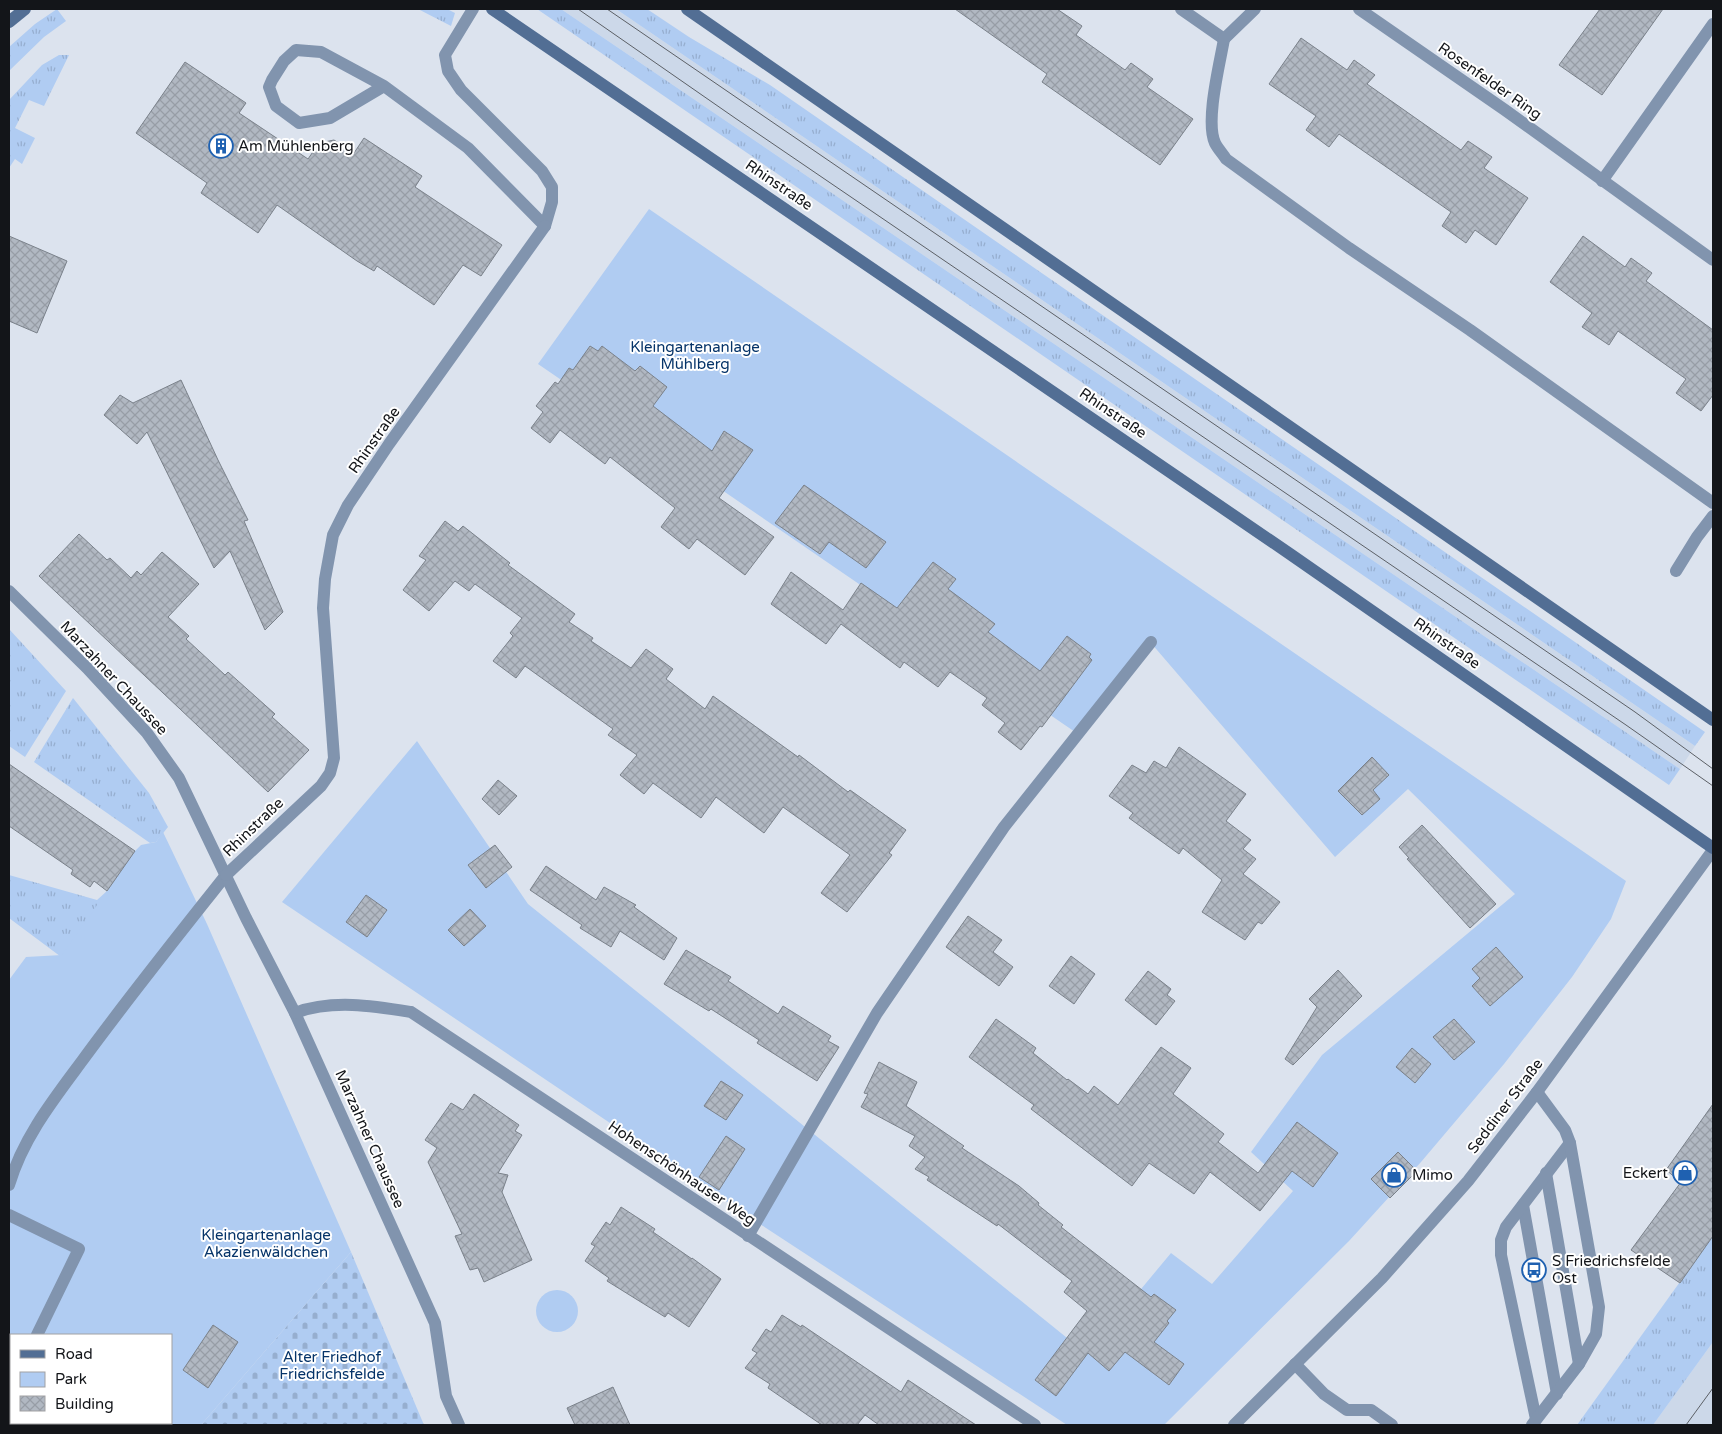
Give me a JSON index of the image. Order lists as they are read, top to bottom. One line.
{"streets":{"main road":["Rhinstraße"],"street":["Rosenfelder Ring","Marzahner Chaussee","Seddiner Straße","Hohenschönhauser Weg"]},"crossings":[["Rhinstraße","Marzahner Chaussee"],["Rhinstraße","Seddiner Straße"],["Marzahner Chaussee","Hohenschönhauser Weg"]],"parks":["Kleingartenanlage Mühlberg","Kleingartenanlage Akazienwäldchen","Alter Friedhof Friedrichsfelde"],"places":{"building":["Am Mühlenberg"],"shop":["Eckert","Mimo"],"bus stop":["S Friedrichsfelde Ost"]},"legend":["Road","Park","Building"]}
